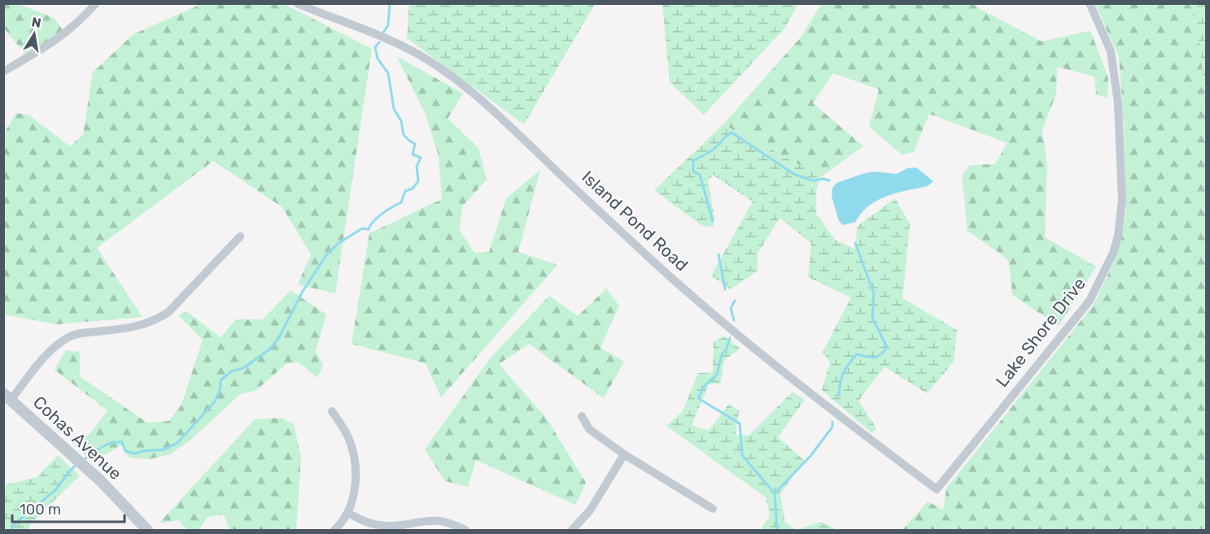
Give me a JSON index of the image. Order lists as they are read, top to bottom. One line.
{"streets":{"street":["Island Pond Road","Lake Shore Drive","Cohas Avenue"]},"crossings":[["Island Pond Road","Lake Shore Drive"]],"scale_bar":"100 m","north":"top"}
